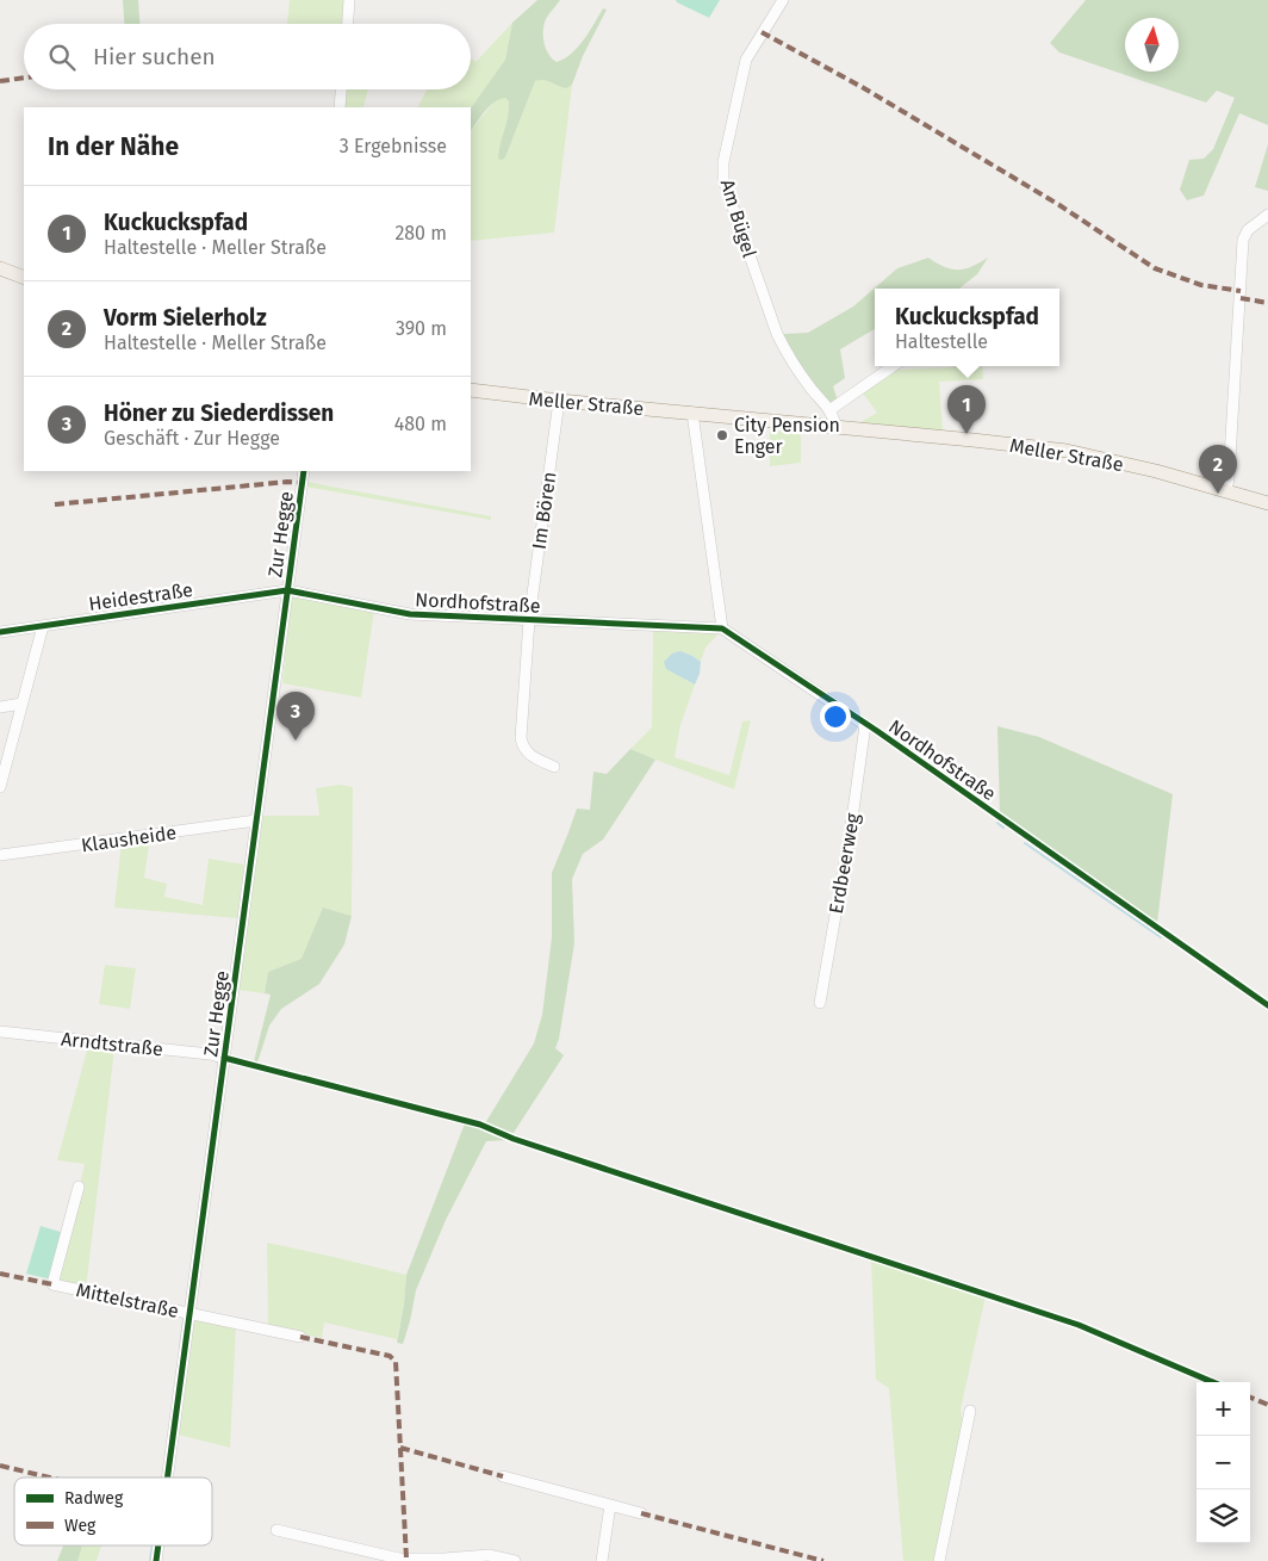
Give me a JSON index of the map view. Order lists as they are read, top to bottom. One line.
{"streets":{"main road":["Meller Straße"],"street":["Am Bügel","Im Bören","Zur Hegge","Heidestraße","Nordhofstraße","Klausheide","Erdbeerweg","Arndtstraße","Mittelstraße"]},"crossings":[["Am Bügel","Meller Straße"],["Meller Straße","Im Bören"],["Im Bören","Nordhofstraße"],["Zur Hegge","Heidestraße"],["Zur Hegge","Nordhofstraße"],["Zur Hegge","Klausheide"],["Zur Hegge","Arndtstraße"],["Zur Hegge","Mittelstraße"],["Heidestraße","Nordhofstraße"],["Nordhofstraße","Erdbeerweg"]],"places":["City Pension Enger"],"legend":["Radweg","Weg"],"north":"top","page":{"search":"Hier suchen","heading":["In der Nähe","3 Ergebnisse"],"list":[{"mark":"1","name":"Kuckuckspfad","note":"Haltestelle · Meller Straße","value":"280 m"},{"mark":"2","name":"Vorm Sielerholz","note":"Haltestelle · Meller Straße","value":"390 m"},{"mark":"3","name":"Höner zu Siederdissen","note":"Geschäft · Zur Hegge","value":"480 m"}],"popup":["Kuckuckspfad","Haltestelle"],"pins":["1","2","3"],"map_buttons":["+","−"]}}
